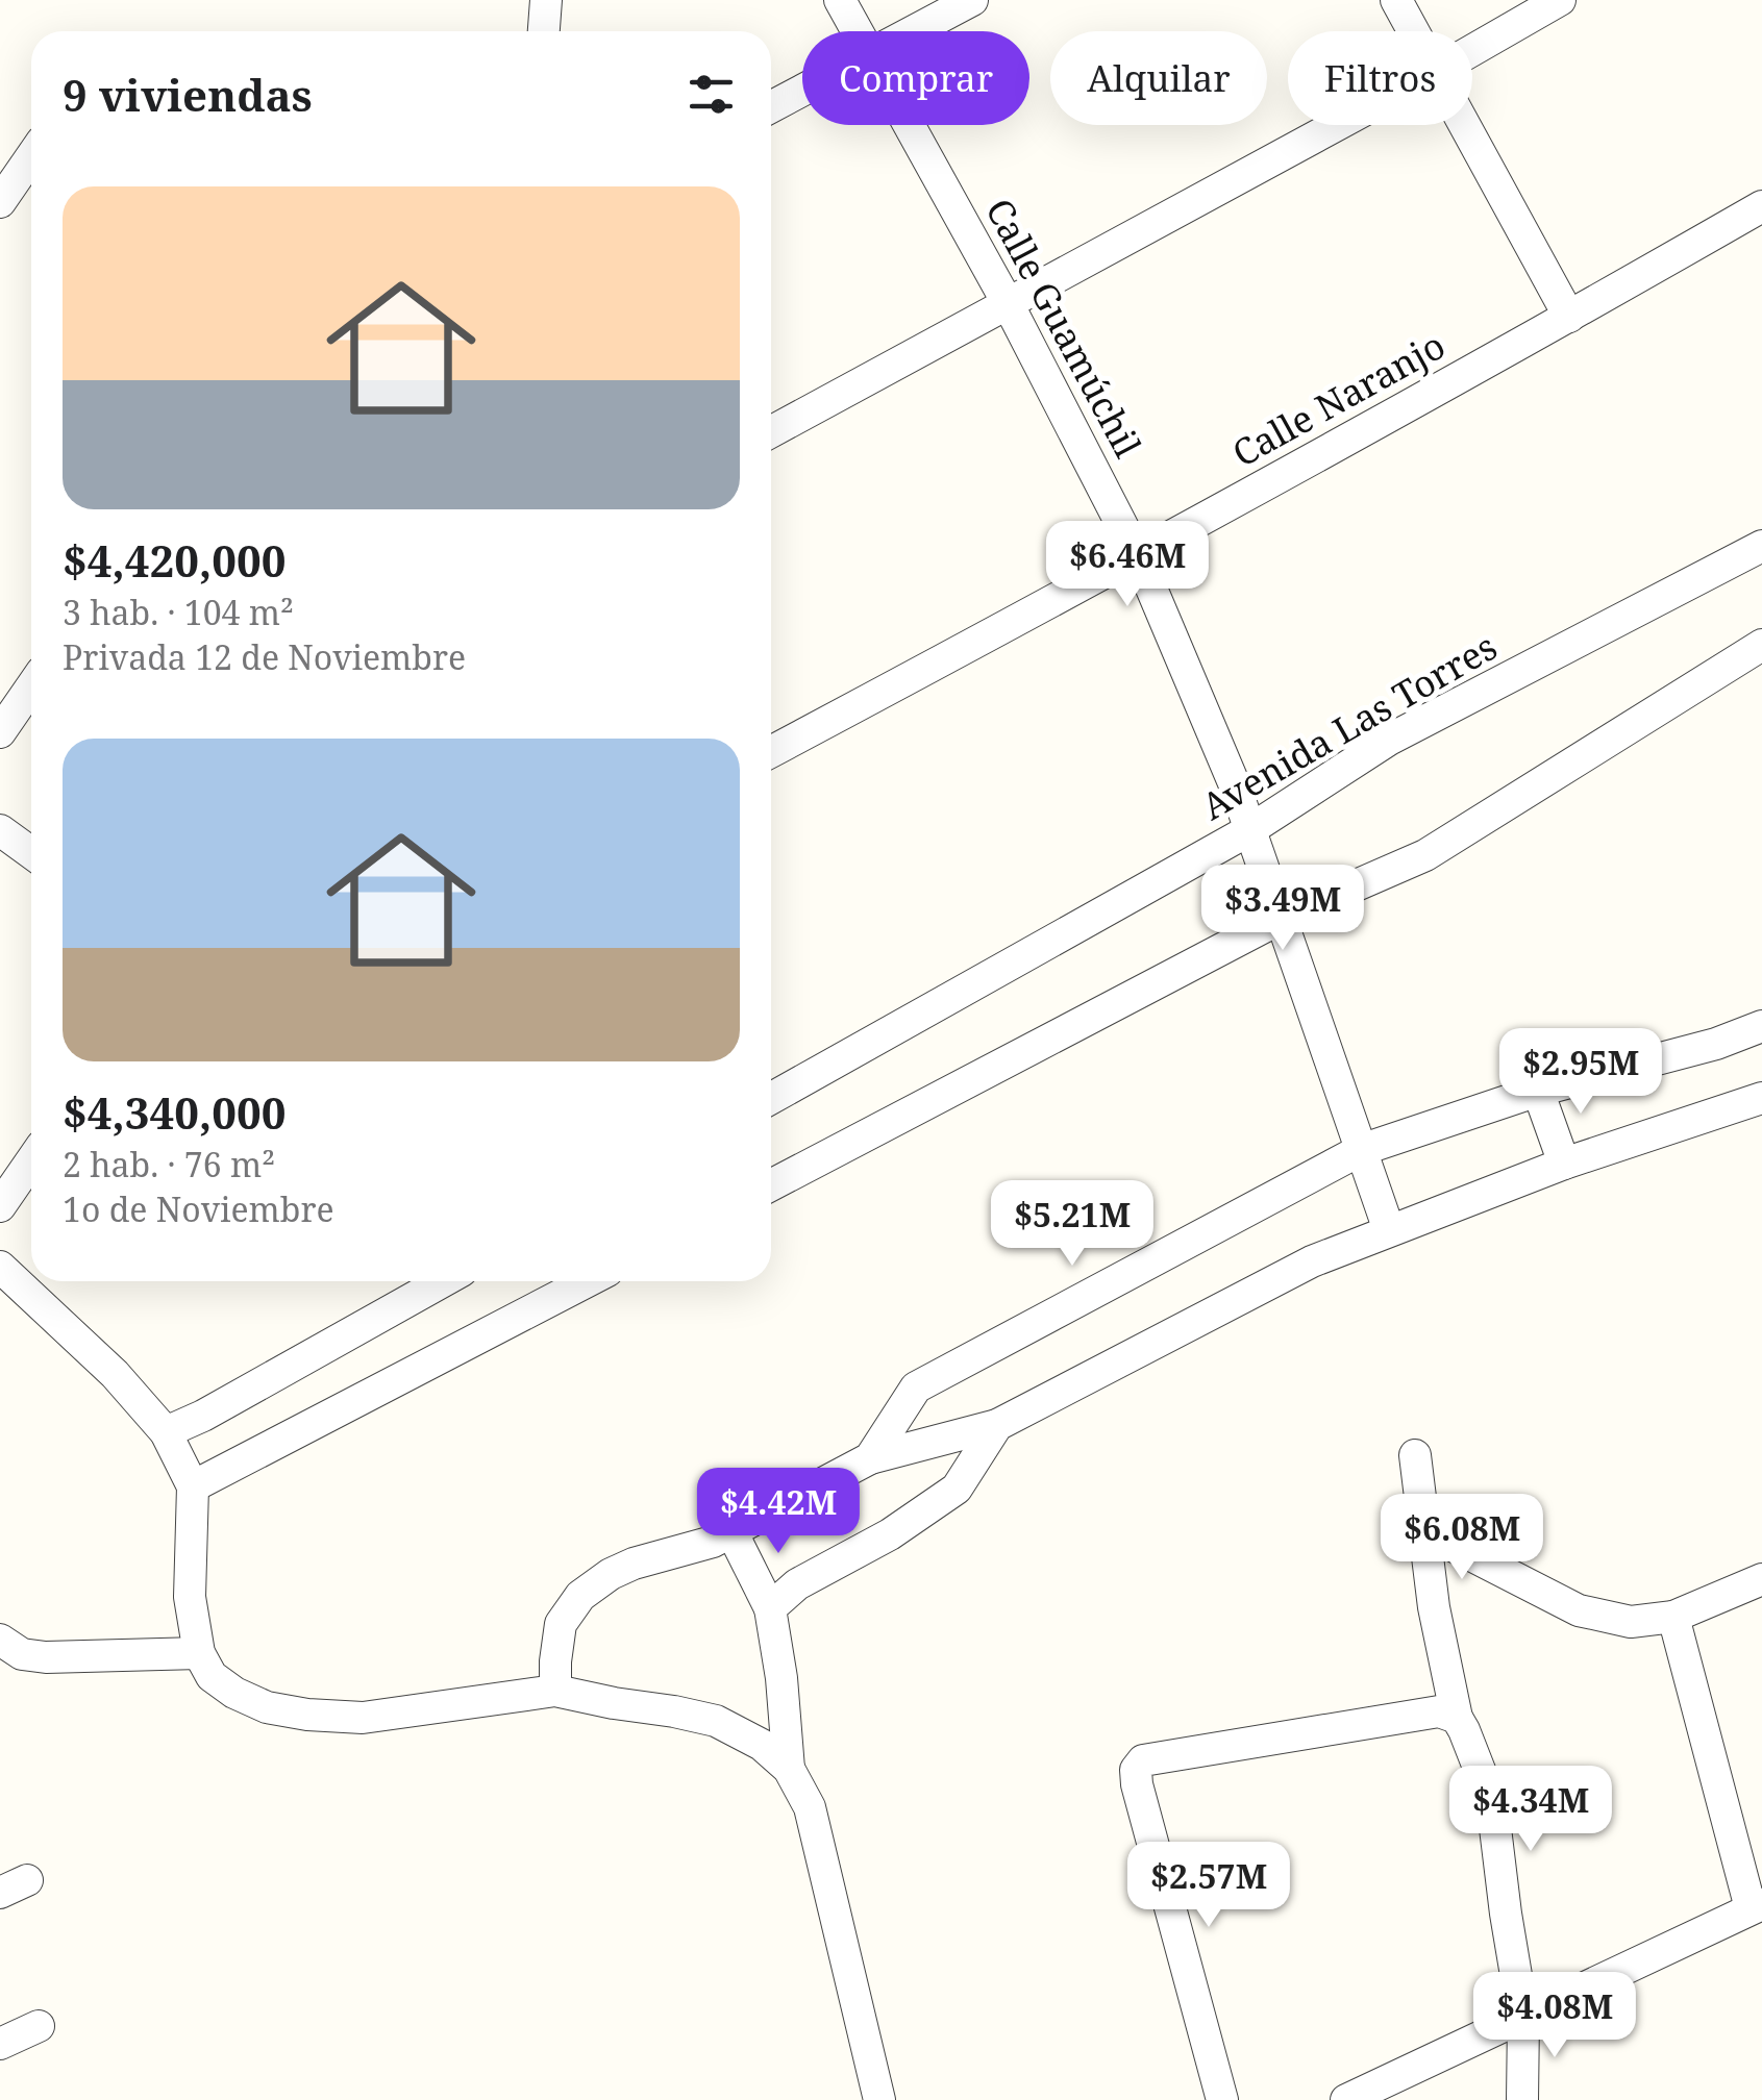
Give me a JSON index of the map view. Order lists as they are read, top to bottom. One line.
{"streets":{"street":["Calle Guamúchil","Calle Naranjo","Avenida Las Torres"]},"crossings":[["Calle Guamúchil","Calle Naranjo"],["Calle Guamúchil","Avenida Las Torres"]],"page":{"chip":["Comprar","Alquilar","Filtros"],"heading":"9 viviendas","list":[{"name":"$4,420,000","note":"3 hab. · 104 m² · Privada 12 de Noviembre"},{"name":"$4,340,000","note":"2 hab. · 76 m² · 1o de Noviembre"}],"price":["$6.46M","$3.49M","$2.95M","$5.21M","$4.42M","$6.08M","$4.34M","$2.57M","$4.08M"]}}
